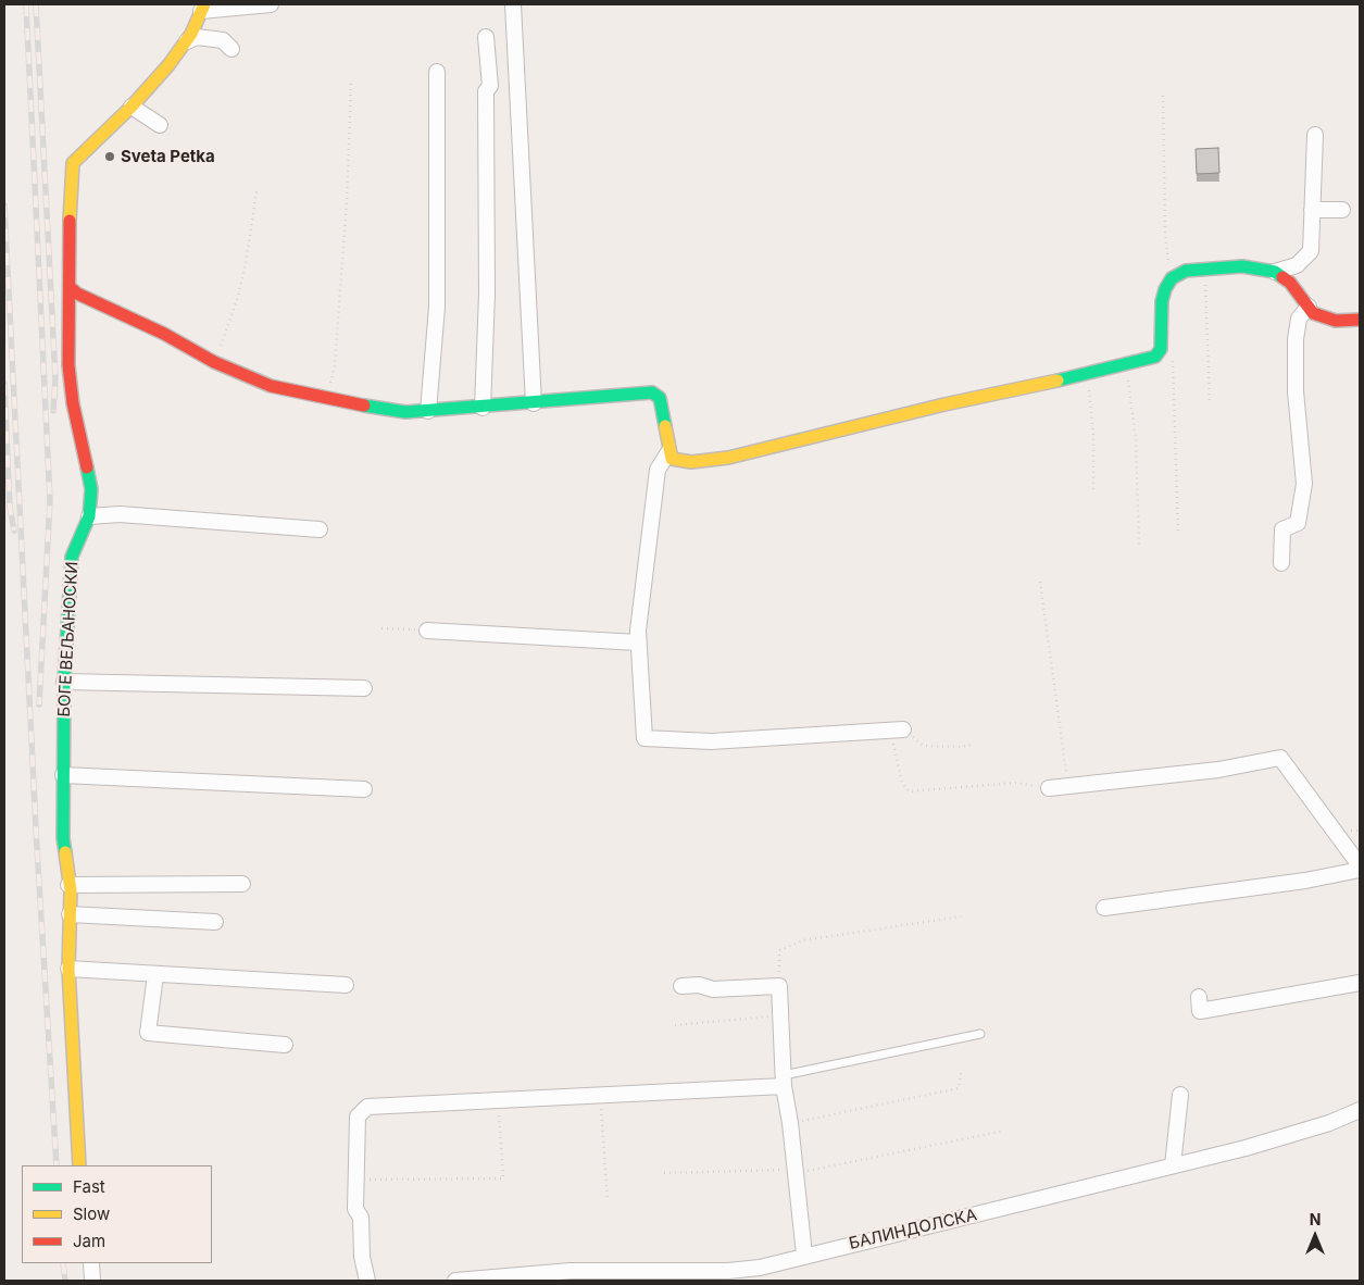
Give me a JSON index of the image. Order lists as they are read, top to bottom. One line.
{"streets":{"street":["БОГЕ ВЕЉАНОСКИ","БАЛИНДОЛСКА"]},"places":["Sveta Petka"],"legend":["Fast","Slow","Jam"],"north":"top"}
